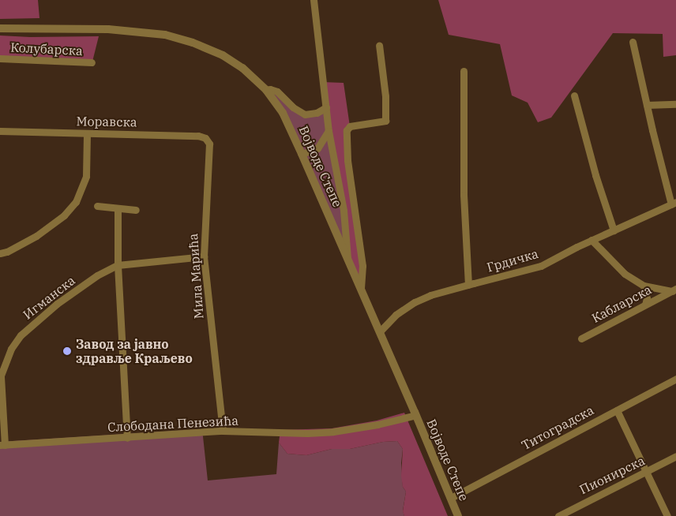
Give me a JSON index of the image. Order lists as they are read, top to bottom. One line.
{"streets":{"street":["Колубарска","Моравска","Војводе Степе","Грдичка","Мила Марића","Игманска","Кабларска","Слободана Пенезића","Титоградска","Пионирска"]},"crossings":[["Моравска","Мила Марића"],["Војводе Степе","Грдичка"],["Војводе Степе","Слободана Пенезића"],["Војводе Степе","Титоградска"],["Грдичка","Кабларска"],["Мила Марића","Игманска"],["Мила Марића","Слободана Пенезића"],["Игманска","Слободана Пенезића"]],"places":["Завод за јавно здравље Краљево"]}
